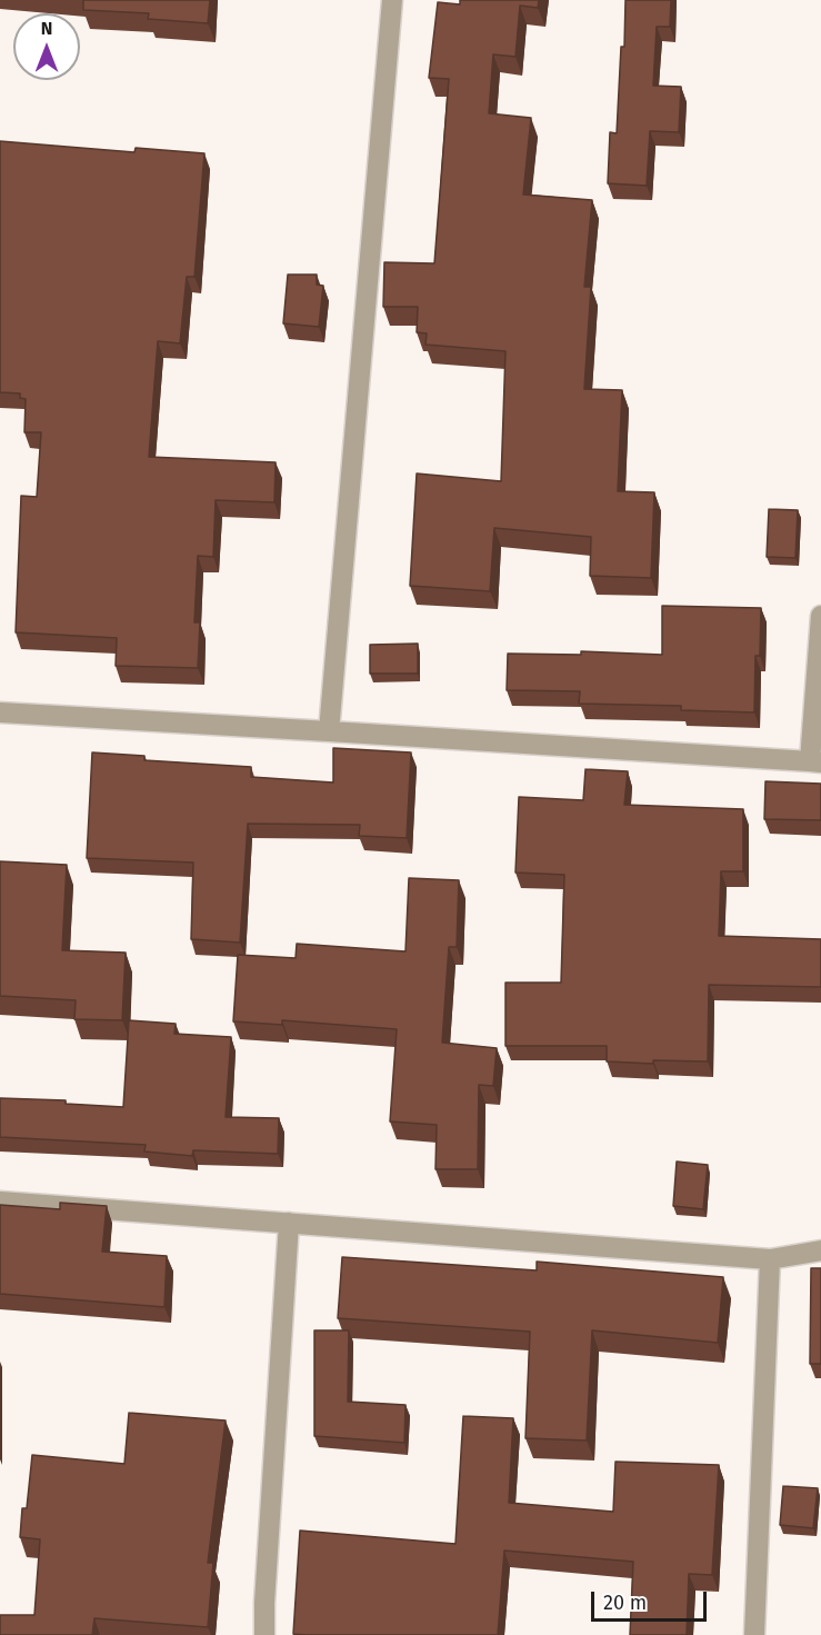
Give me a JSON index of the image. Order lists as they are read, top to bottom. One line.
{"scale_bar":"20 m","north":"top"}
